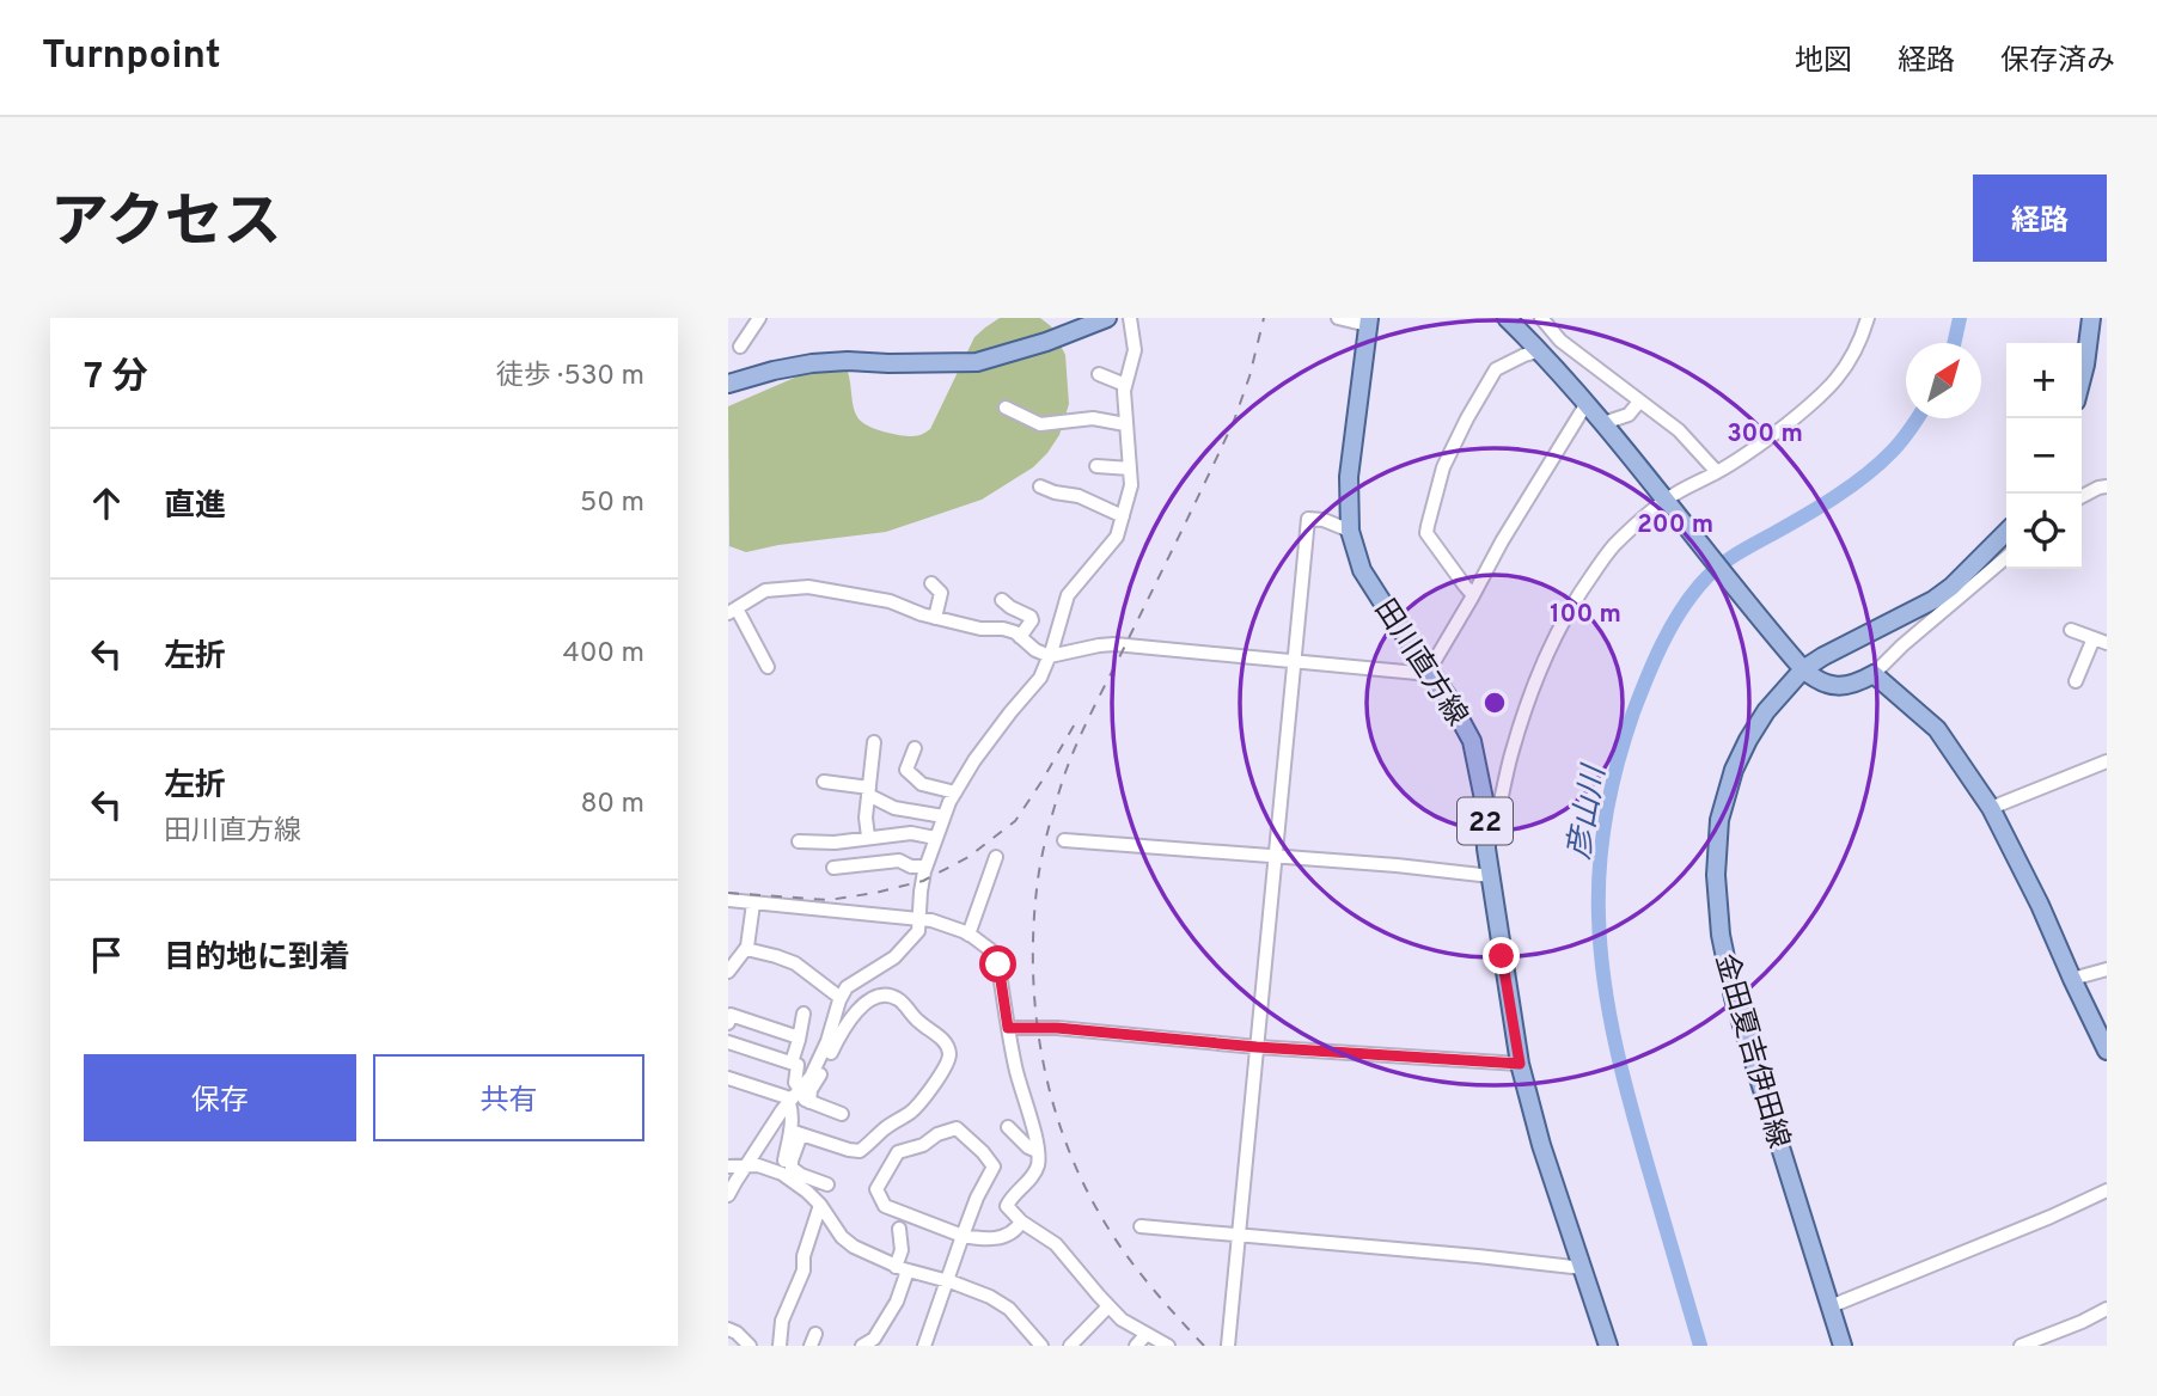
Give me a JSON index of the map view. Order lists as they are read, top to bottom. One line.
{"streets":{"main road":["田川直方線","22","金田夏吉伊田線"]},"water":["彦山川"],"north":"top right","page":{"header":"Turnpoint","nav":["地図","経路","保存済み"],"title":"アクセス","buttons":["経路",["保存","共有"]],"heading":["7 分","徒歩 · 530 m"],"map_buttons":["+","−"],"list":[["直進","50 m"],["左折","400 m"],["左折","田川直方線","80 m"],"目的地に到着"]},"rings":["300 m","200 m","100 m"]}
